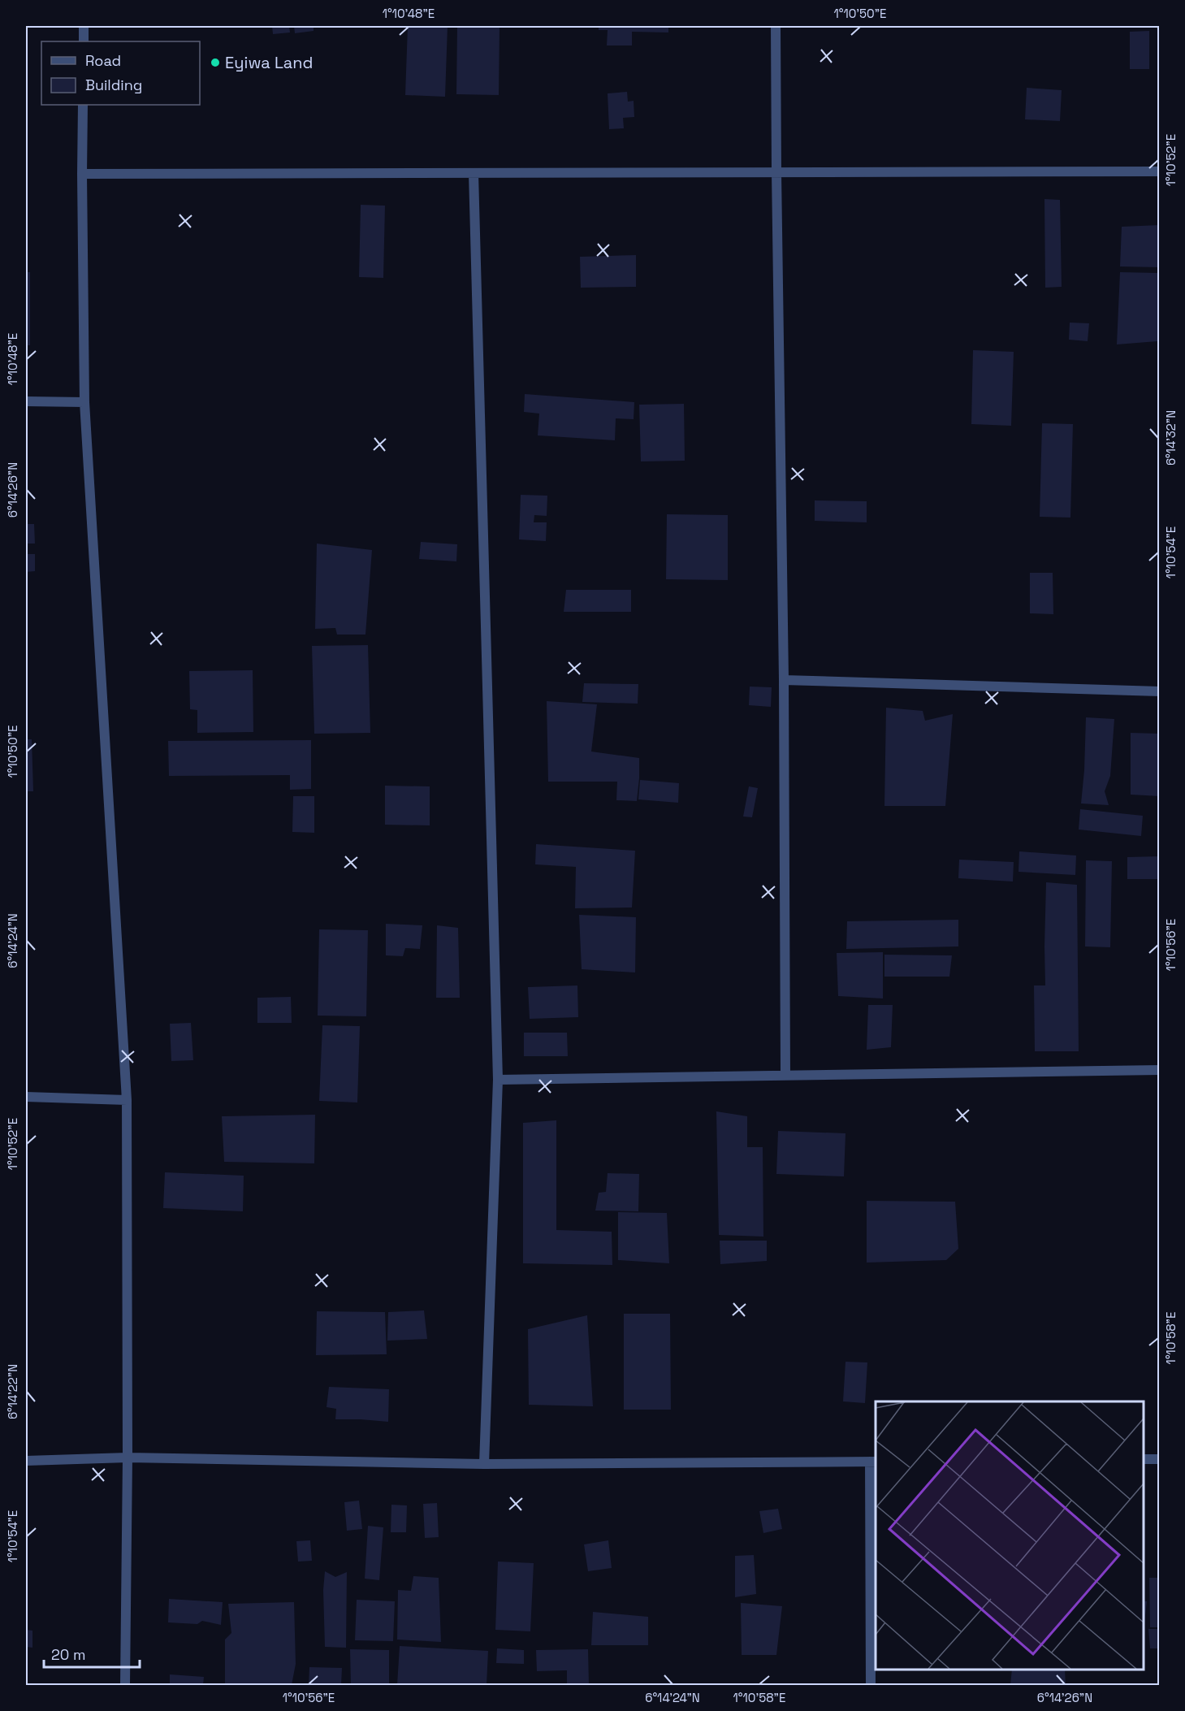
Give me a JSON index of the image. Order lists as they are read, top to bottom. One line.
{"places":["Eyiwa Land"],"legend":["Road","Building"],"scale_bar":"20 m","coordinates":["1°10'48\"E","1°10'50\"E","1°10'52\"E","6°14'32\"N","6°14'26\"N","1°10'54\"E","6°14'24\"N","1°10'56\"E","1°10'58\"E","6°14'22\"N"]}
